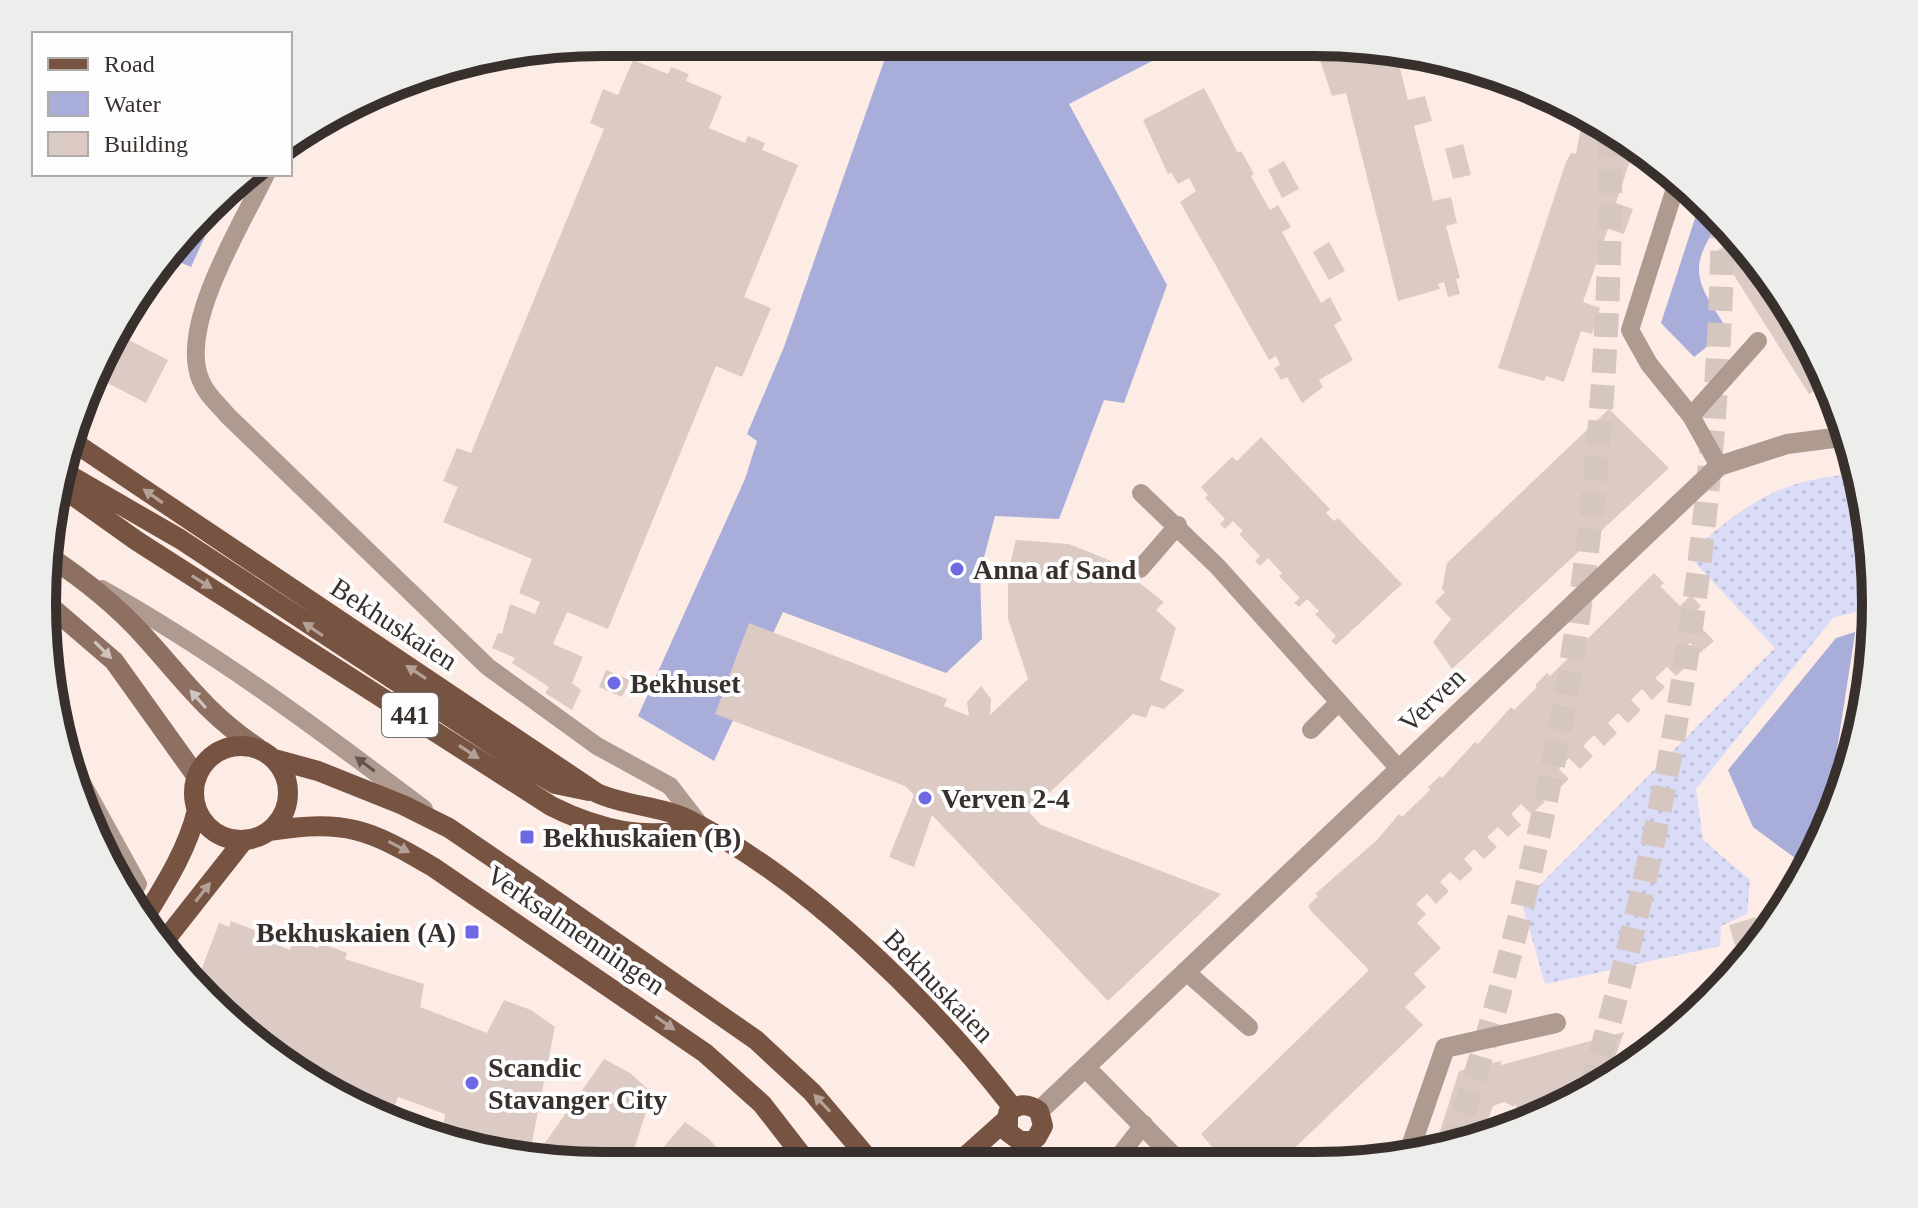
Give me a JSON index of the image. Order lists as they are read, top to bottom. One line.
{"streets":{"main road":["Bekhuskaien","441","Verksalmenningen"],"street":["Verven"]},"crossings":[["Bekhuskaien","Verven"],["Bekhuskaien","441"]],"places":{"other":["Anna af Sand","Bekhuset","Verven 2-4","Scandic Stavanger City"],"transit":["Bekhuskaien (B)","Bekhuskaien (A)"]},"legend":["Road","Water","Building"]}
